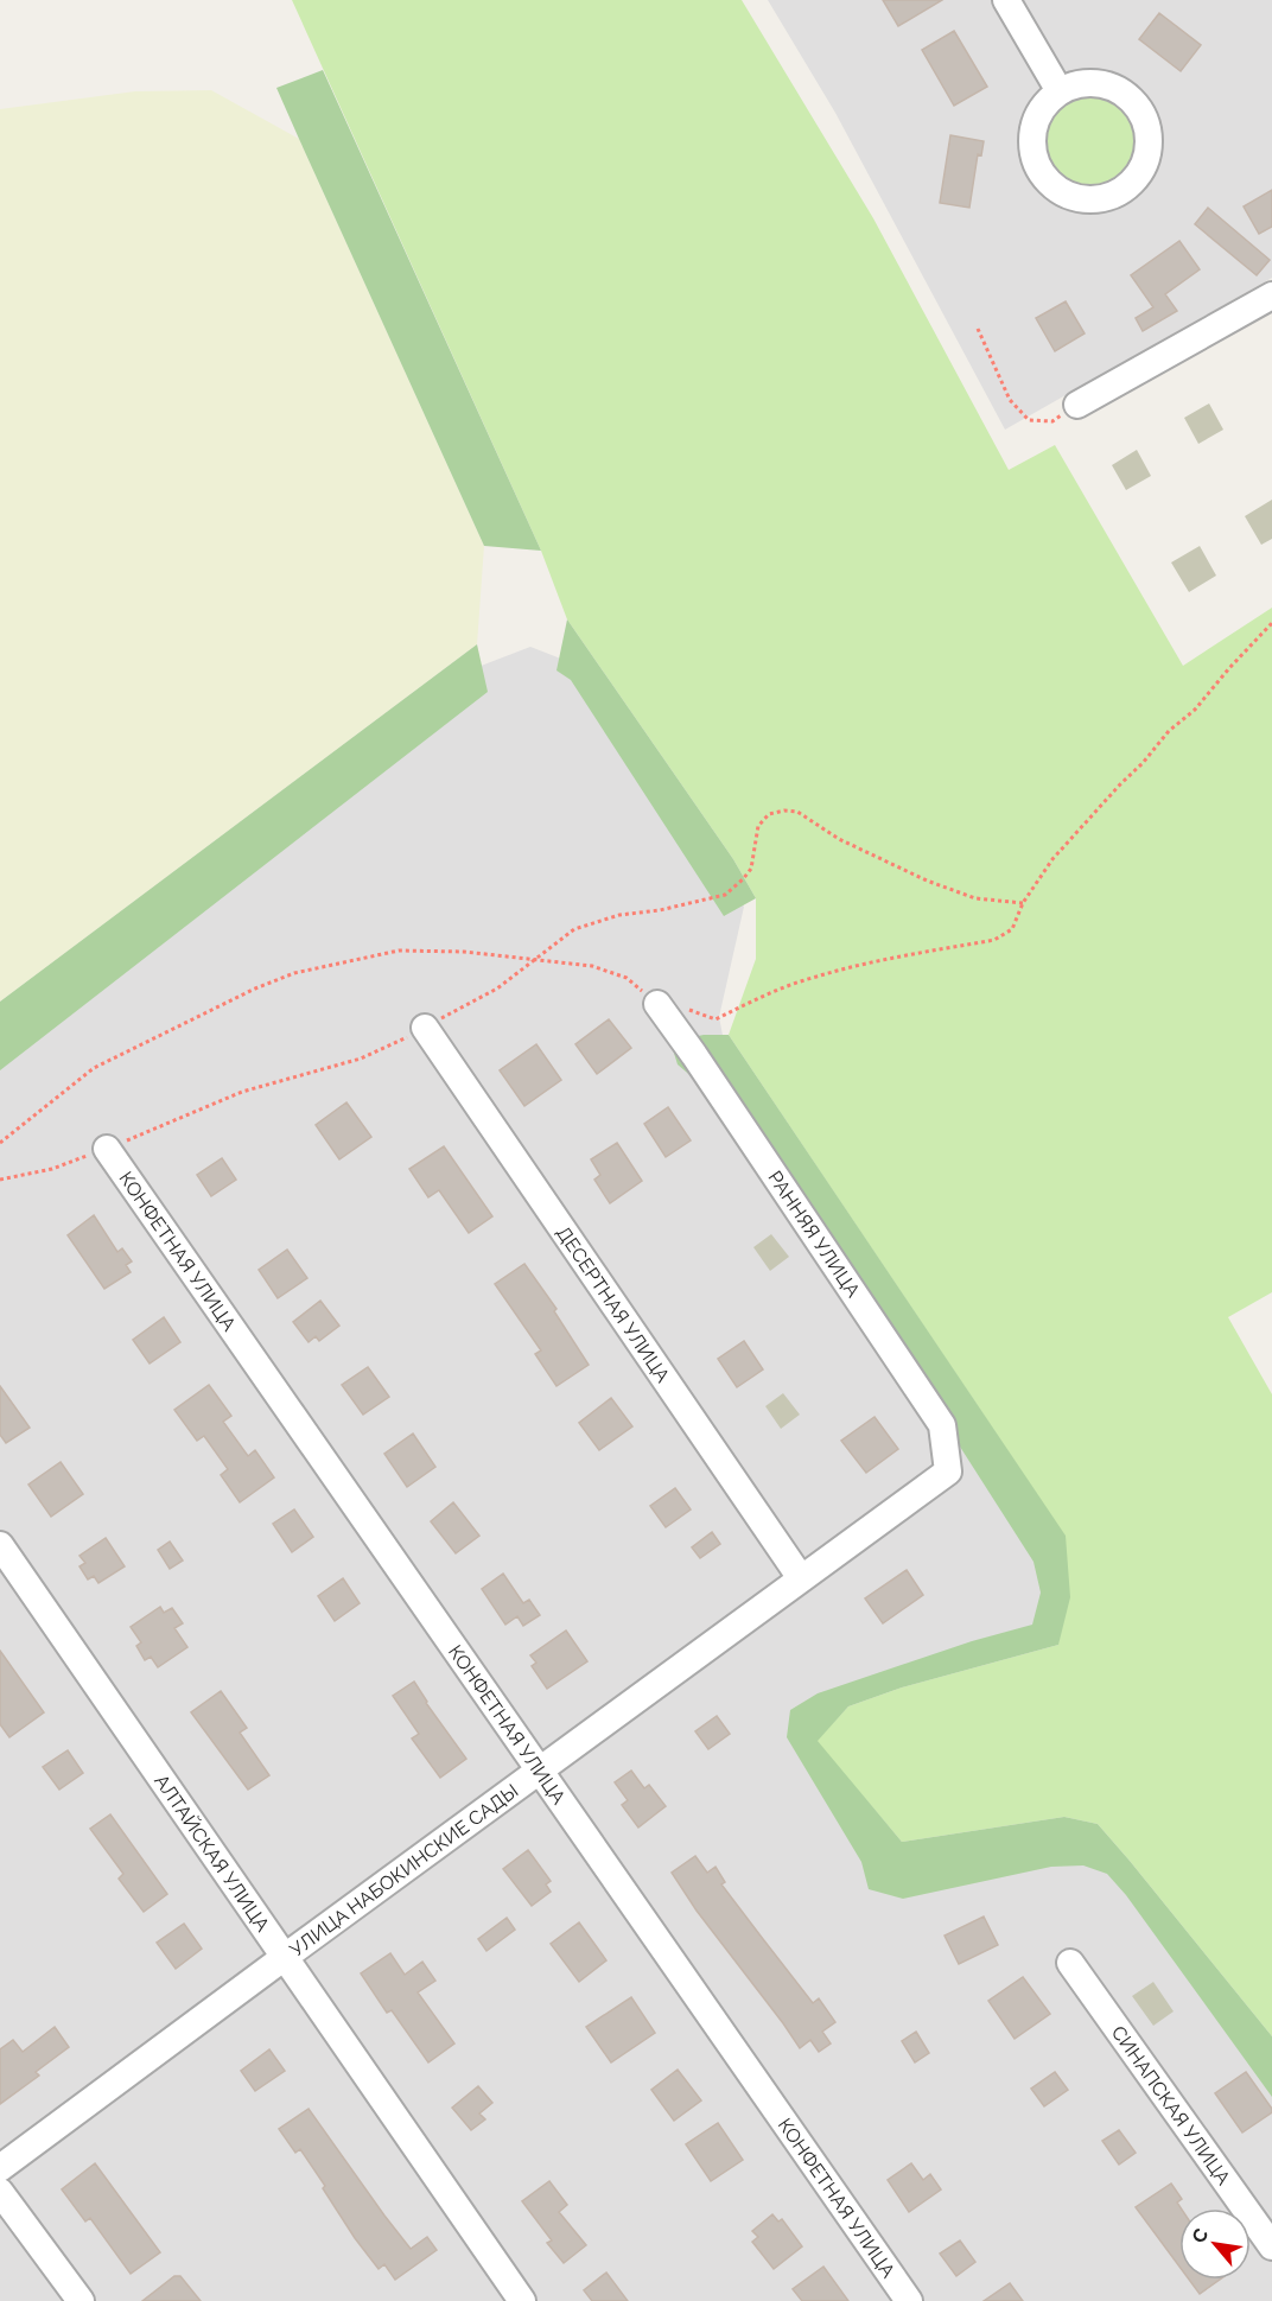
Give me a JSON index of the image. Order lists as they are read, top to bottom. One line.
{"streets":{"street":["РАННЯЯ УЛИЦА","КОНФЕТНАЯ УЛИЦА","ДЕСЕРТНАЯ УЛИЦА","АЛТАЙСКАЯ УЛИЦА","УЛИЦА НАБОКИНСКИЕ САДЫ","СИНАПСКАЯ УЛИЦА"]},"crossings":[["РАННЯЯ УЛИЦА","УЛИЦА НАБОКИНСКИЕ САДЫ"],["КОНФЕТНАЯ УЛИЦА","УЛИЦА НАБОКИНСКИЕ САДЫ"],["ДЕСЕРТНАЯ УЛИЦА","УЛИЦА НАБОКИНСКИЕ САДЫ"],["АЛТАЙСКАЯ УЛИЦА","УЛИЦА НАБОКИНСКИЕ САДЫ"]],"north":"top left"}
